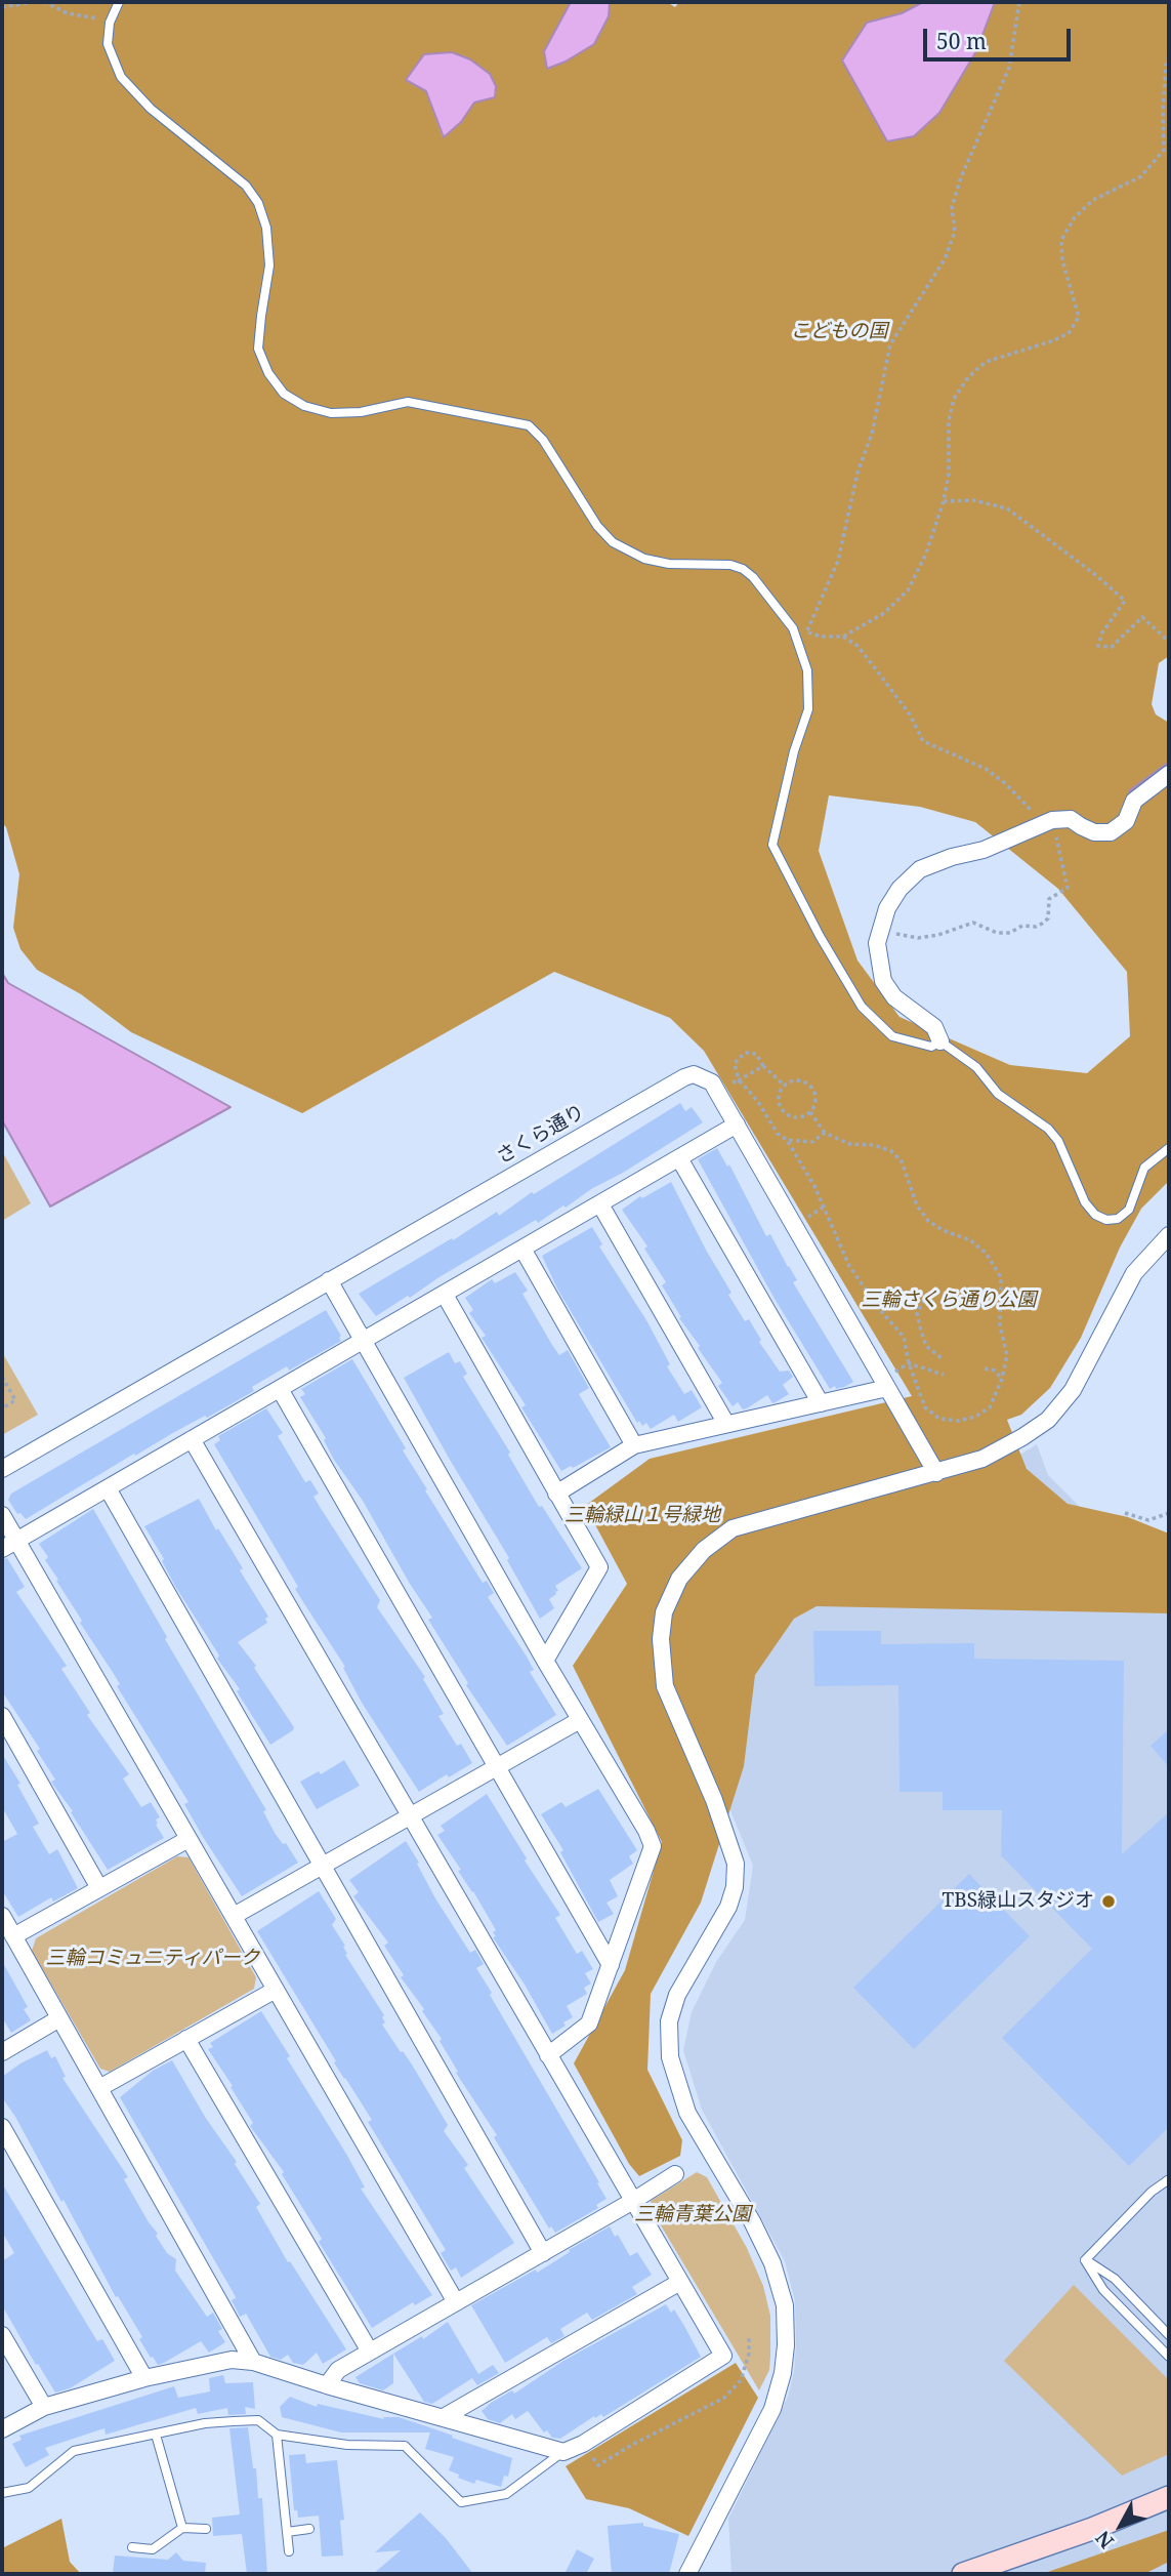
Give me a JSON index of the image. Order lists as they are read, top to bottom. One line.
{"streets":{"street":["さくら通り"]},"parks":["こどもの国","三輪さくら通り公園","三輪緑山１号緑地","三輪コミュニティパーク","三輪青葉公園"],"places":["TBS緑山スタジオ"],"scale_bar":"50 m","north":"bottom left"}
